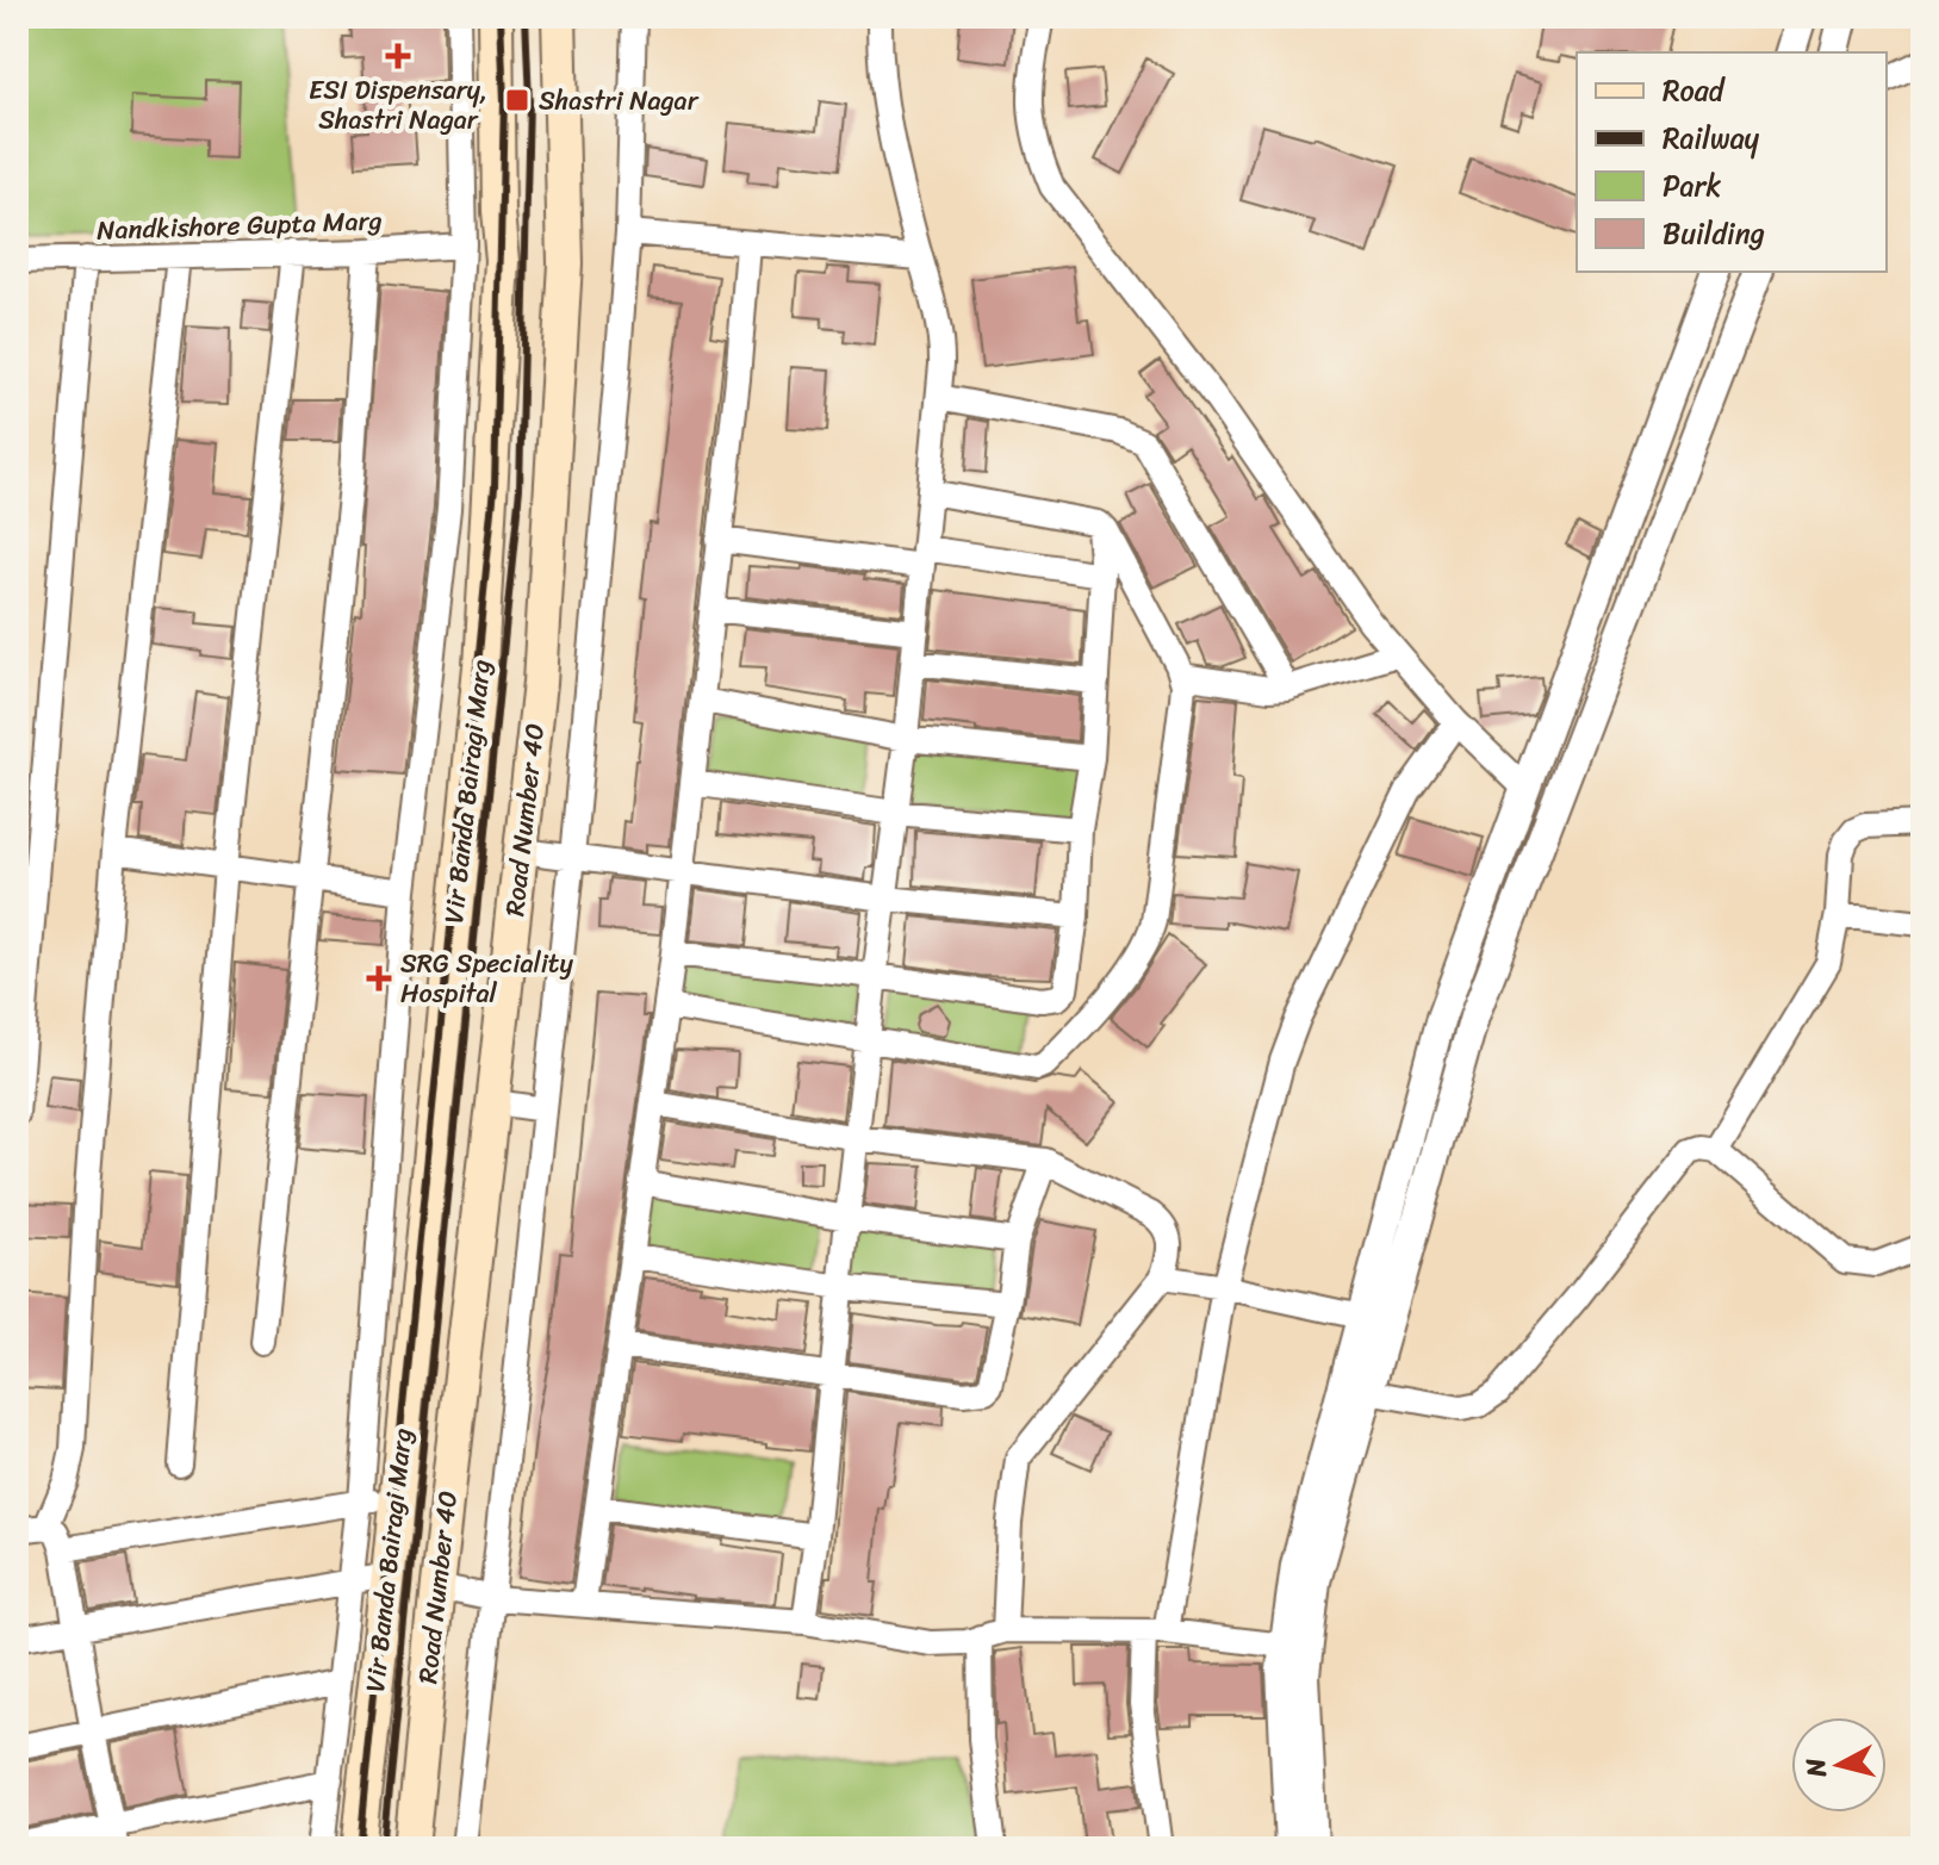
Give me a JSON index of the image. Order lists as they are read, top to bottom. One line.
{"streets":{"main road":["Vir Banda Bairagi Marg","Road Number 40"],"street":["Nandkishore Gupta Marg"]},"places":{"health":["ESI Dispensary, Shastri Nagar","SRG Speciality Hospital"],"transit":["Shastri Nagar"]},"legend":["Road","Railway","Park","Building"],"north":"left"}
